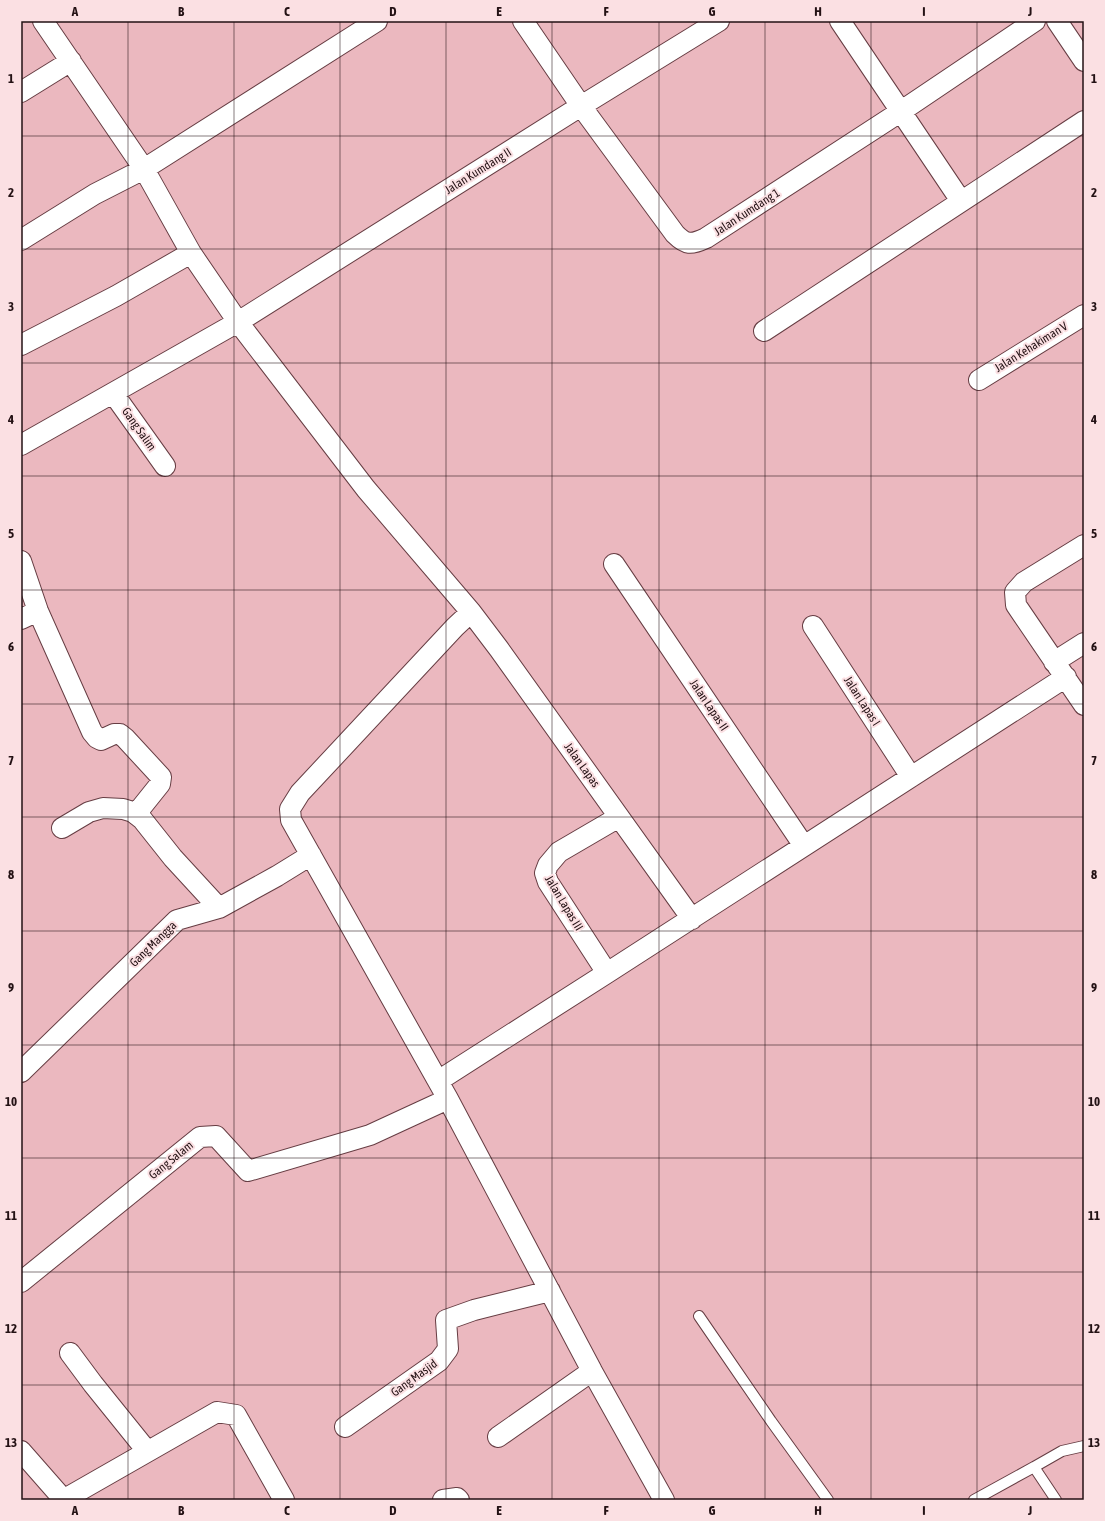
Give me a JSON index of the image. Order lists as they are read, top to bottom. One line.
{"streets":{"street":["Jalan Kumdang II","Jalan Kumdang 1","Jalan Kehakiman V","Gang Salim","Jalan Lapas I","Jalan Lapas II","Jalan Lapas","Jalan Lapas III","Gang Mangga","Gang Salam","Gang Masjid"]},"crossings":[["Jalan Kumdang II","Jalan Kumdang 1"],["Jalan Kumdang II","Gang Salim"],["Jalan Kumdang II","Jalan Lapas"],["Jalan Lapas","Jalan Lapas III"]],"grid":{"columns":["A","B","C","D","E","F","G","H","I","J"],"rows":["1","2","3","4","5","6","7","8","9","10","11","12","13"]}}
